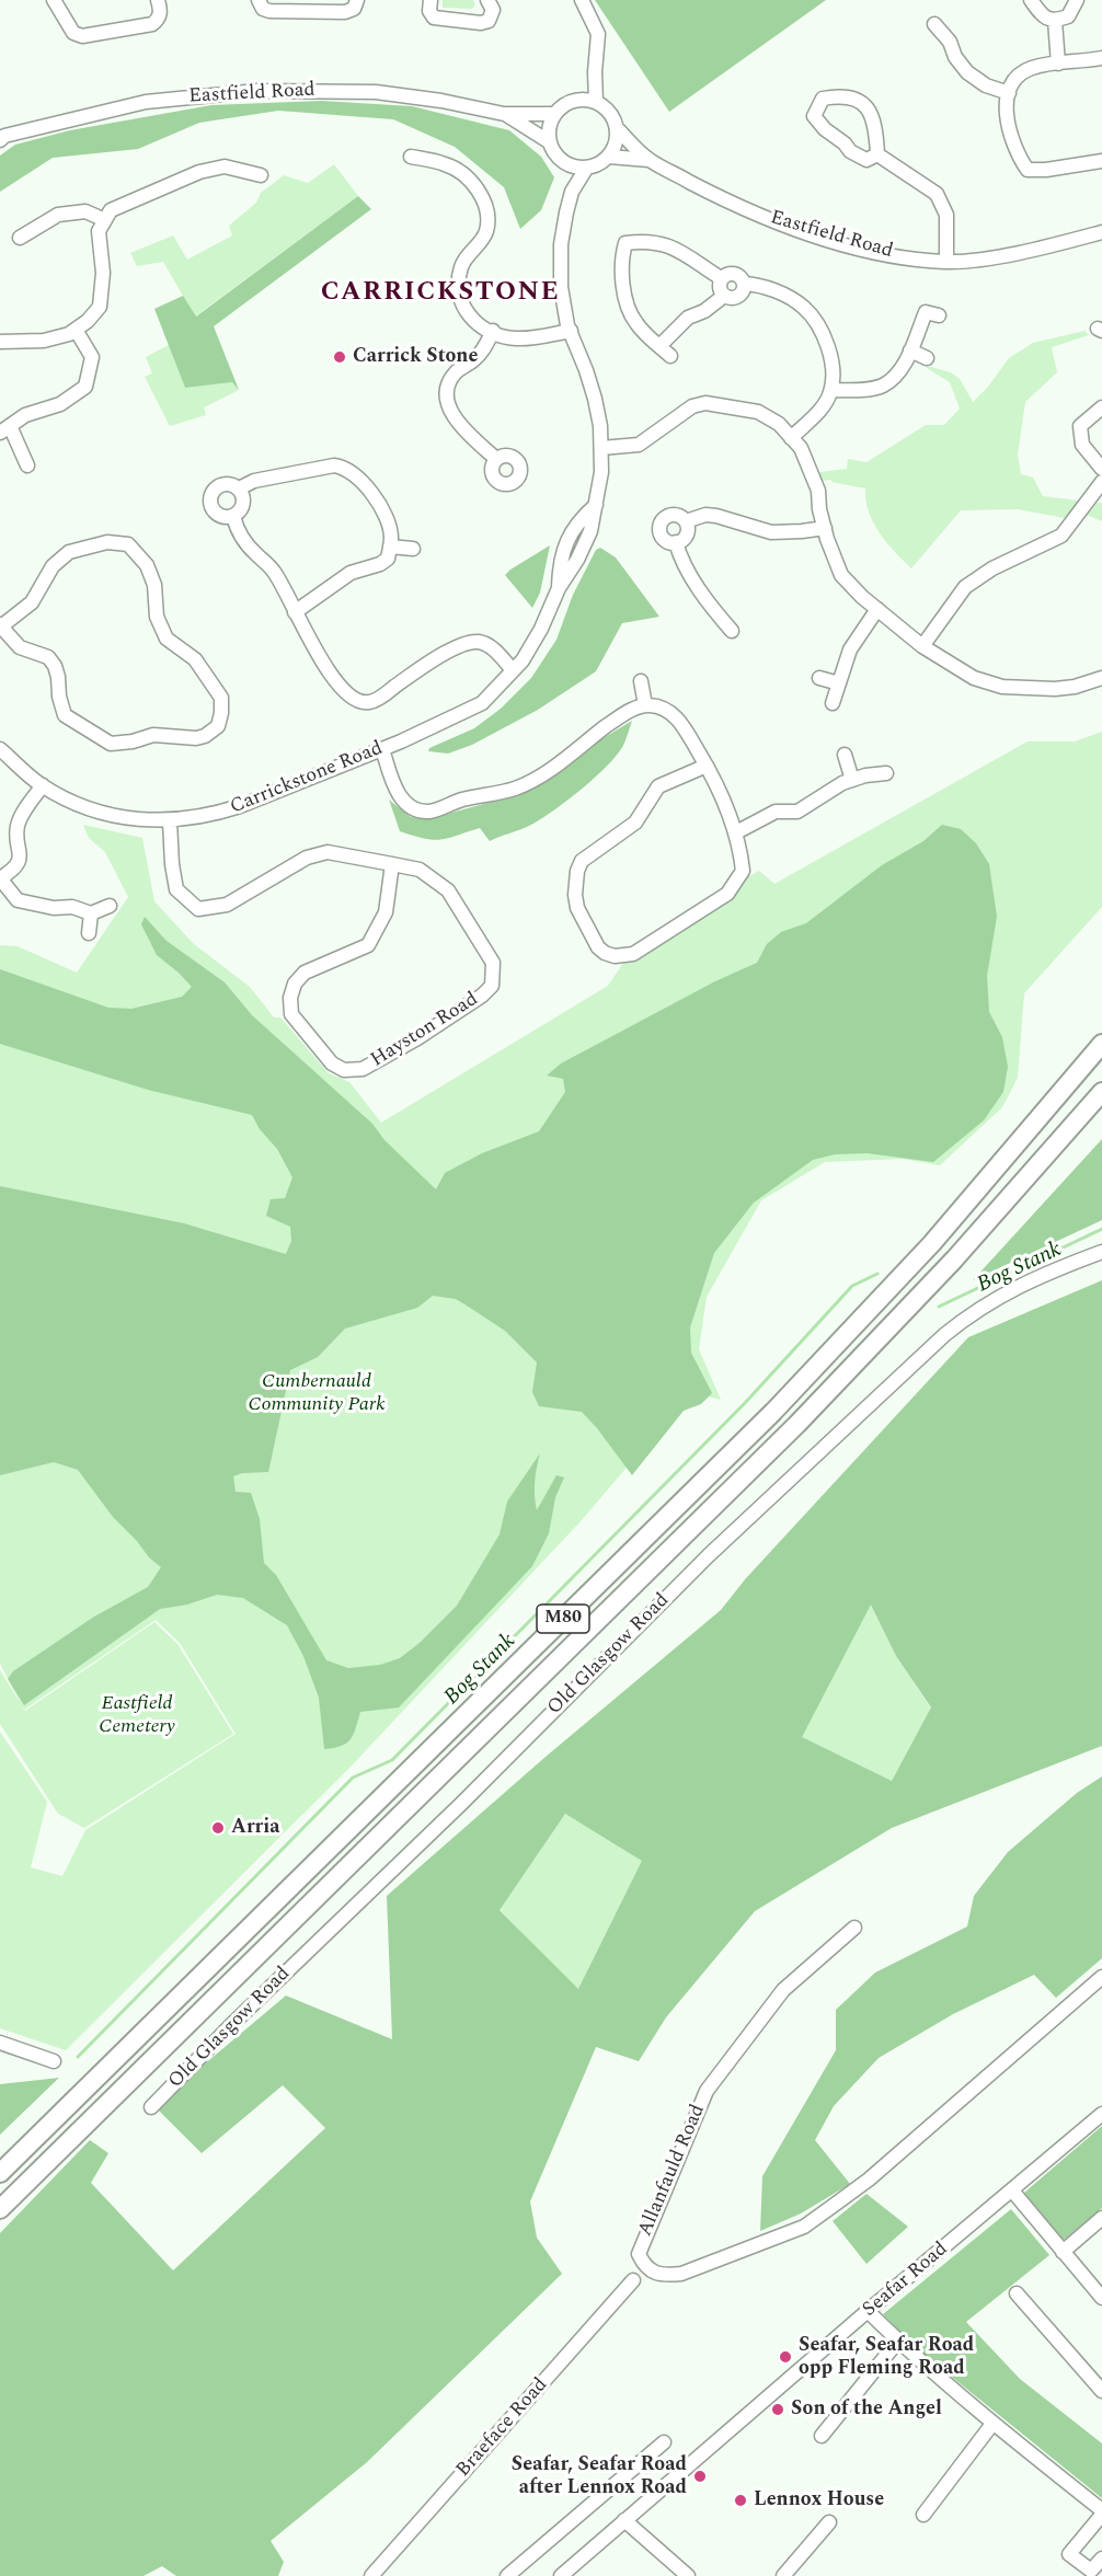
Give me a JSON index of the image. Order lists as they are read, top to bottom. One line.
{"streets":{"highway":["M80"],"street":["Eastfield Road","Carrickstone Road","Hayston Road","Old Glasgow Road","Allanfauld Road","Seafar Road","Braeface Road"]},"crossings":[["Eastfield Road","Carrickstone Road"],["Carrickstone Road","Hayston Road"]],"districts":["CARRICKSTONE"],"water":["Bog Stank"],"parks":["Cumbernauld Community Park","Eastfield Cemetery"],"places":["Carrick Stone","Arria","Seafar, Seafar Road opp Fleming Road","Son of the Angel","Seafar, Seafar Road after Lennox Road","Lennox House"]}
